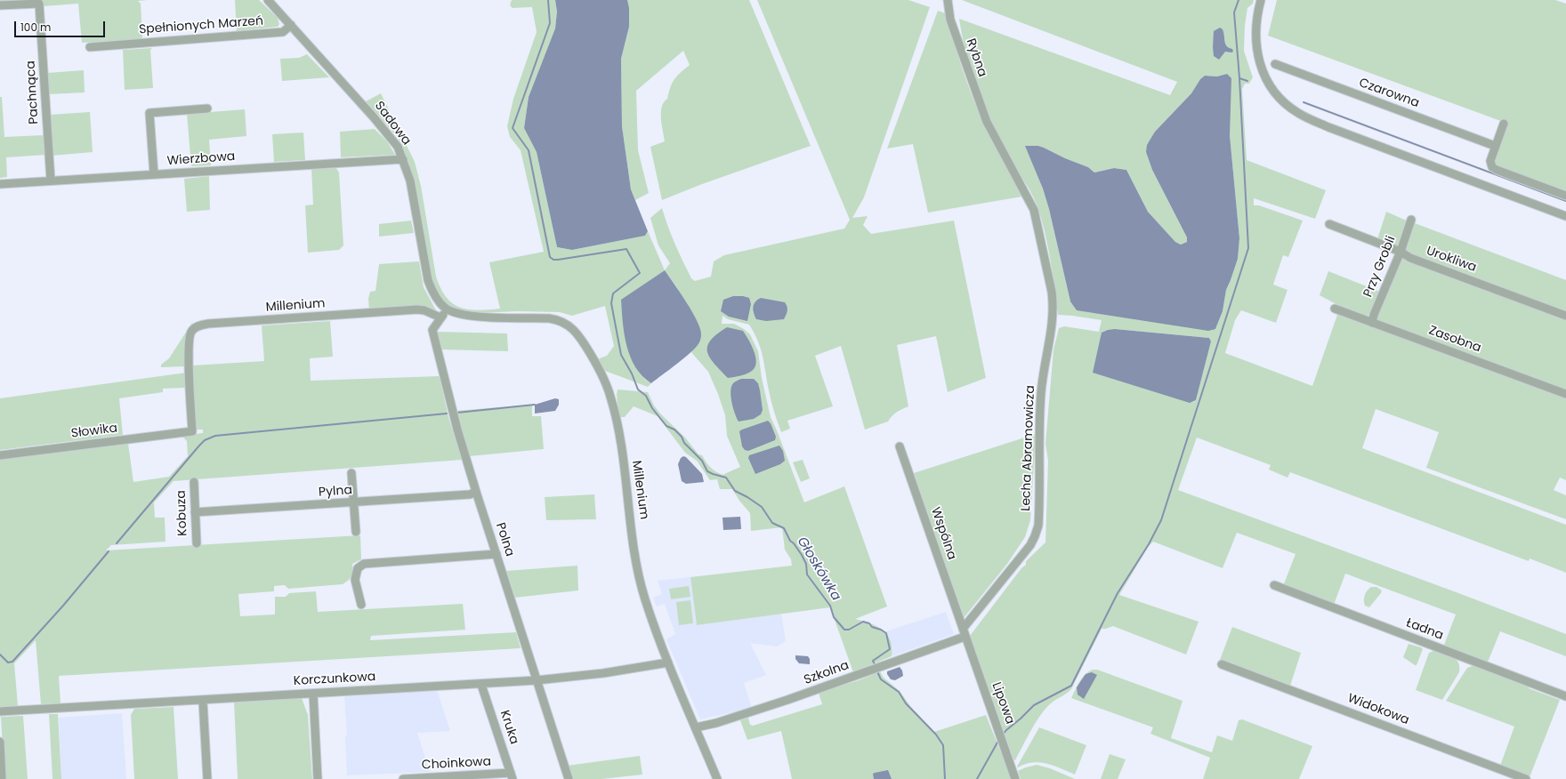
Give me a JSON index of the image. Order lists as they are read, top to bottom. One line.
{"streets":{"street":["Spełnionych Marzeń","Rybna","Pachnąca","Czarowna","Sadowa","Wierzbowa","Urokliwa","Przy Grobli","Millenium","Zasobna","Słowika","Lecha Abramowicza","Pylna","Kobuza","Wspólna","Polna","Ładna","Szkolna","Korczunkowa","Lipowa","Widokowa","Kruka","Choinkowa"]},"crossings":[["Spełnionych Marzeń","Sadowa"],["Rybna","Lecha Abramowicza"],["Pachnąca","Wierzbowa"],["Sadowa","Wierzbowa"],["Sadowa","Millenium"],["Sadowa","Polna"],["Urokliwa","Przy Grobli"],["Przy Grobli","Zasobna"],["Millenium","Słowika"],["Millenium","Polna"],["Millenium","Szkolna"],["Millenium","Korczunkowa"],["Lecha Abramowicza","Wspólna"],["Lecha Abramowicza","Szkolna"],["Lecha Abramowicza","Lipowa"],["Pylna","Kobuza"],["Pylna","Polna"],["Wspólna","Szkolna"],["Wspólna","Lipowa"],["Polna","Korczunkowa"],["Szkolna","Lipowa"],["Korczunkowa","Kruka"],["Kruka","Choinkowa"]],"water":["Głoskówka"],"scale_bar":"100 m"}
